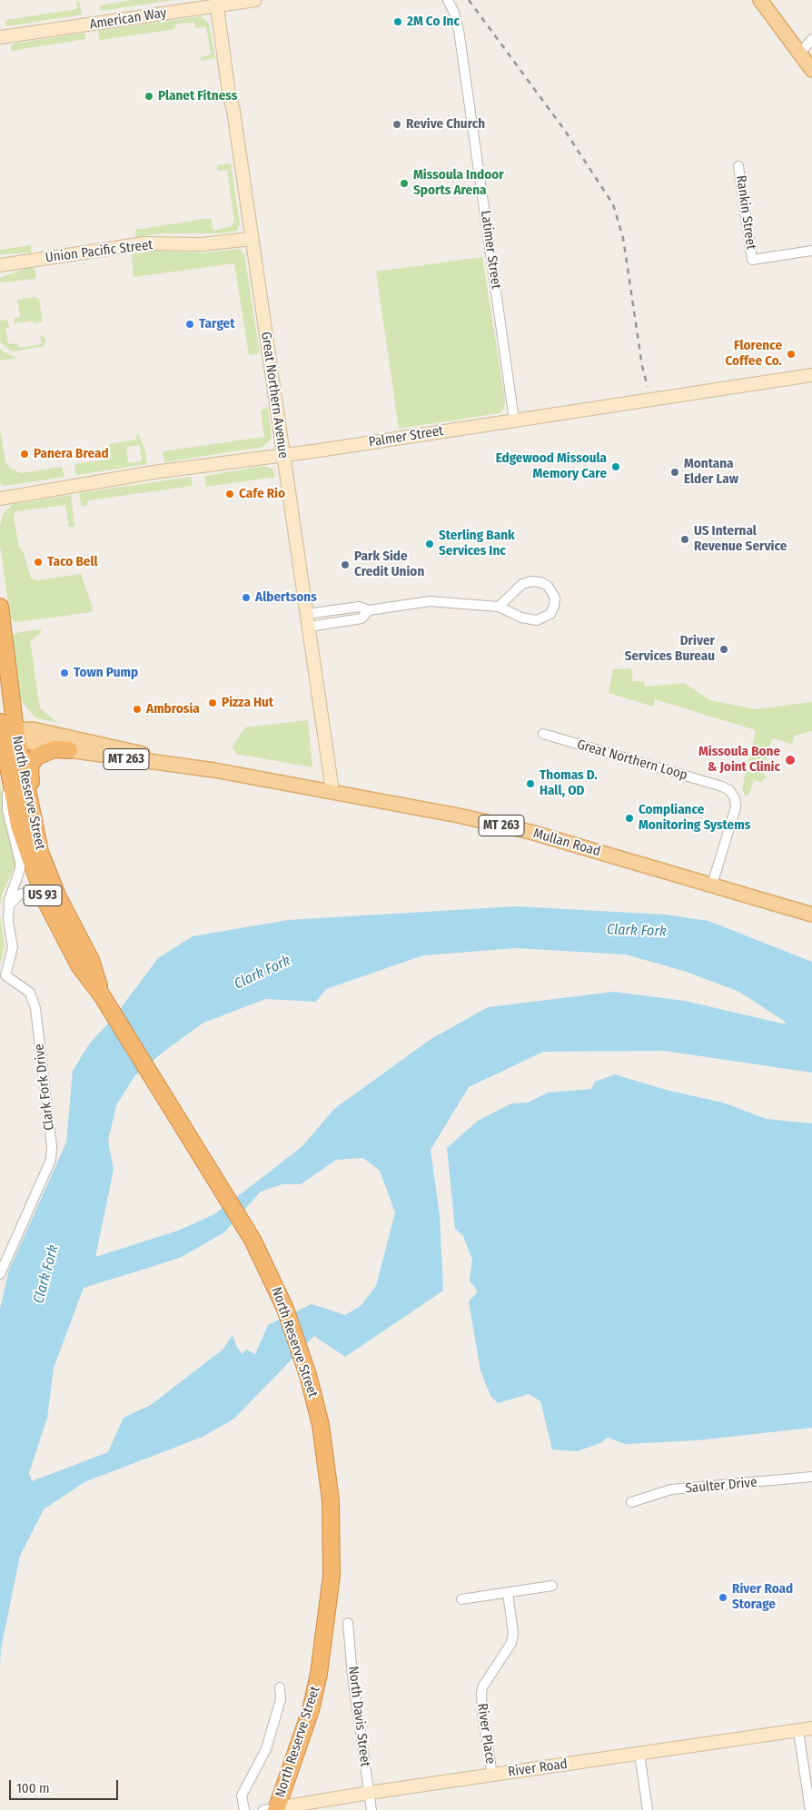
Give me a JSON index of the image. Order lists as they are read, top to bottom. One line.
{"streets":{"highway":["North Reserve Street","US 93"],"main road":["MT 263","Mullan Road"],"street":["American Way","Rankin Street","Latimer Street","Union Pacific Street","Great Northern Avenue","Palmer Street","Great Northern Loop","Clark Fork Drive","Saulter Drive","North Davis Street","River Place","River Road"]},"crossings":[["American Way","Great Northern Avenue"],["Latimer Street","Palmer Street"],["Union Pacific Street","Great Northern Avenue"],["Great Northern Avenue","Palmer Street"],["Great Northern Avenue","Mullan Road"],["Great Northern Loop","Mullan Road"],["North Reserve Street","Mullan Road"],["North Reserve Street","US 93"],["North Reserve Street","Clark Fork Drive"],["North Reserve Street","River Road"],["US 93","Clark Fork Drive"],["North Davis Street","River Road"],["River Place","River Road"]],"water":["Clark Fork"],"places":["2M Co Inc","Planet Fitness","Revive Church","Missoula Indoor Sports Arena","Target","Florence Coffee Co.","Panera Bread","Edgewood Missoula Memory Care","Montana Elder Law","Cafe Rio","US Internal Revenue Service","Sterling Bank Services Inc","Taco Bell","Park Side Credit Union","Albertsons","Driver Services Bureau","Town Pump","Pizza Hut","Ambrosia","Missoula Bone & Joint Clinic","Thomas D. Hall, OD","Compliance Monitoring Systems","River Road Storage"],"scale_bar":"100 m"}
